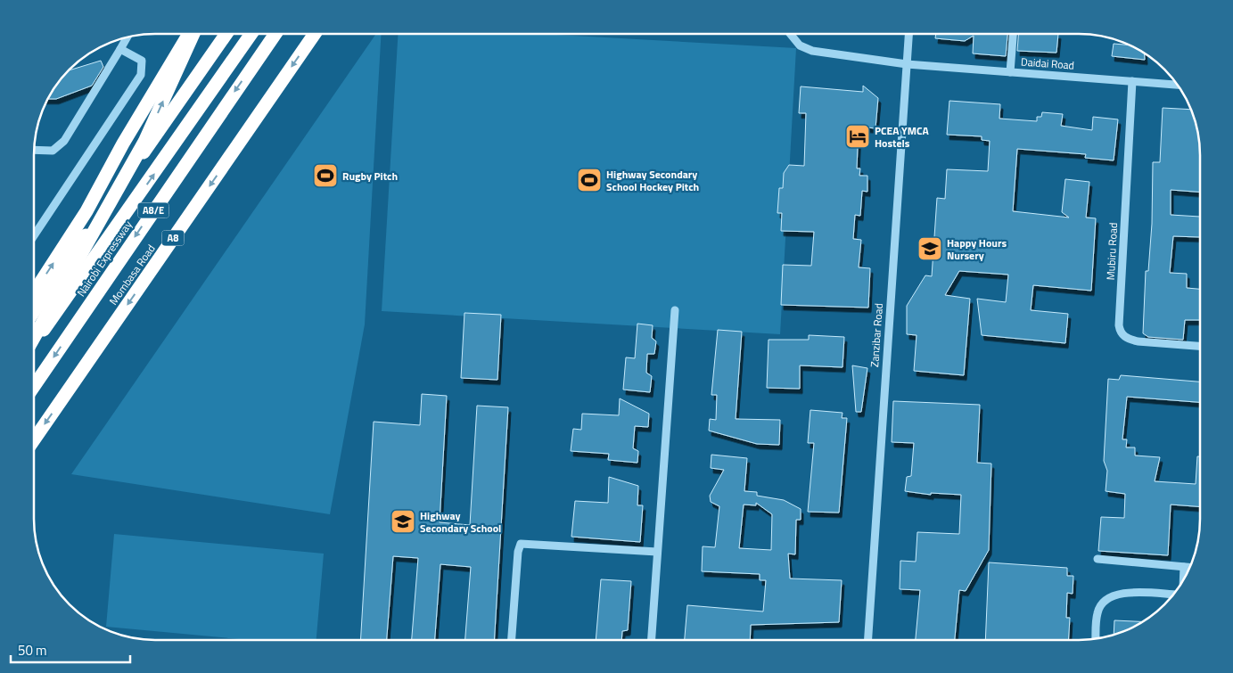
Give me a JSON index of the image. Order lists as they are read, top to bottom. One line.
{"streets":{"highway":["A8/E","A8","Nairobi Expressway","Mombasa Road"],"street":["Daidai Road","Mubiru Road","Zanzibar Road"]},"crossings":[["Daidai Road","Mubiru Road"],["Daidai Road","Zanzibar Road"]],"places":{"hotel":["PCEA YMCA Hostels"],"sports":["Rugby Pitch","Highway Secondary School Hockey Pitch"],"school or university":["Happy Hours Nursery","Highway Secondary School"]},"scale_bar":"50 m"}
